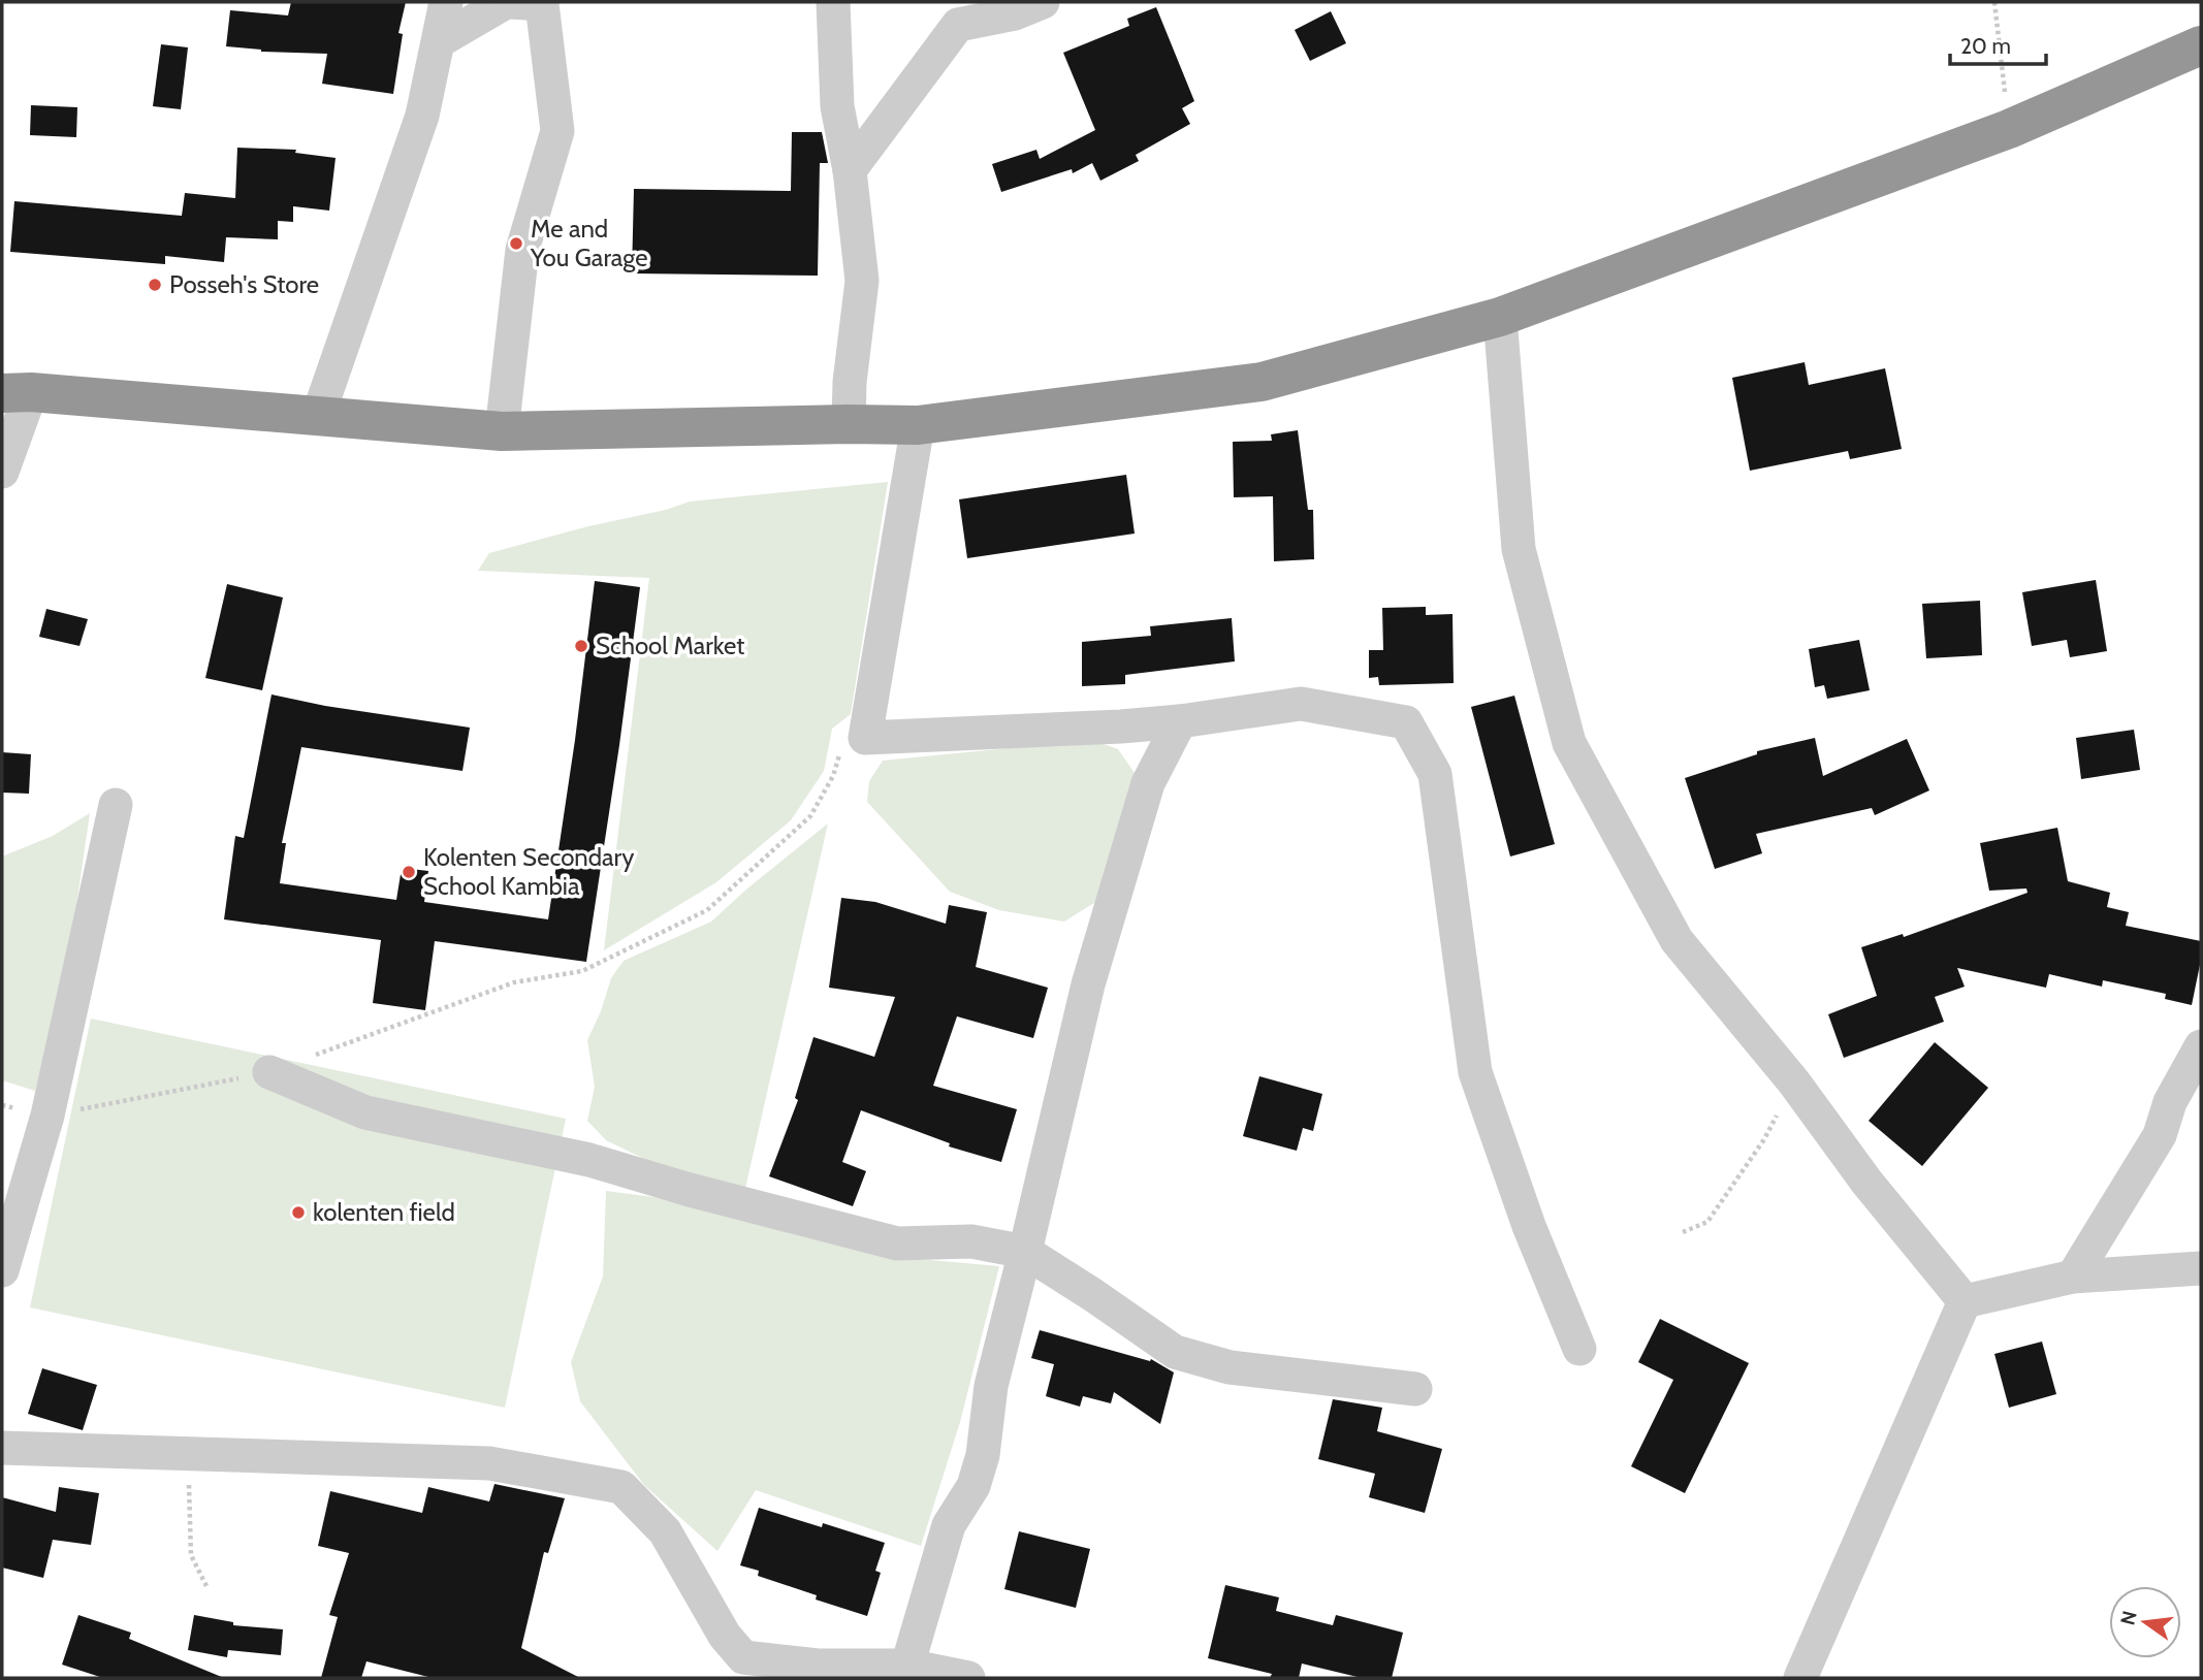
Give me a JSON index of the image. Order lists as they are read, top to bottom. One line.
{"places":["Me and You Garage","Posseh's Store","School Market","Kolenten Secondary School Kambia","kolenten field"],"scale_bar":"20 m","north":"left"}
